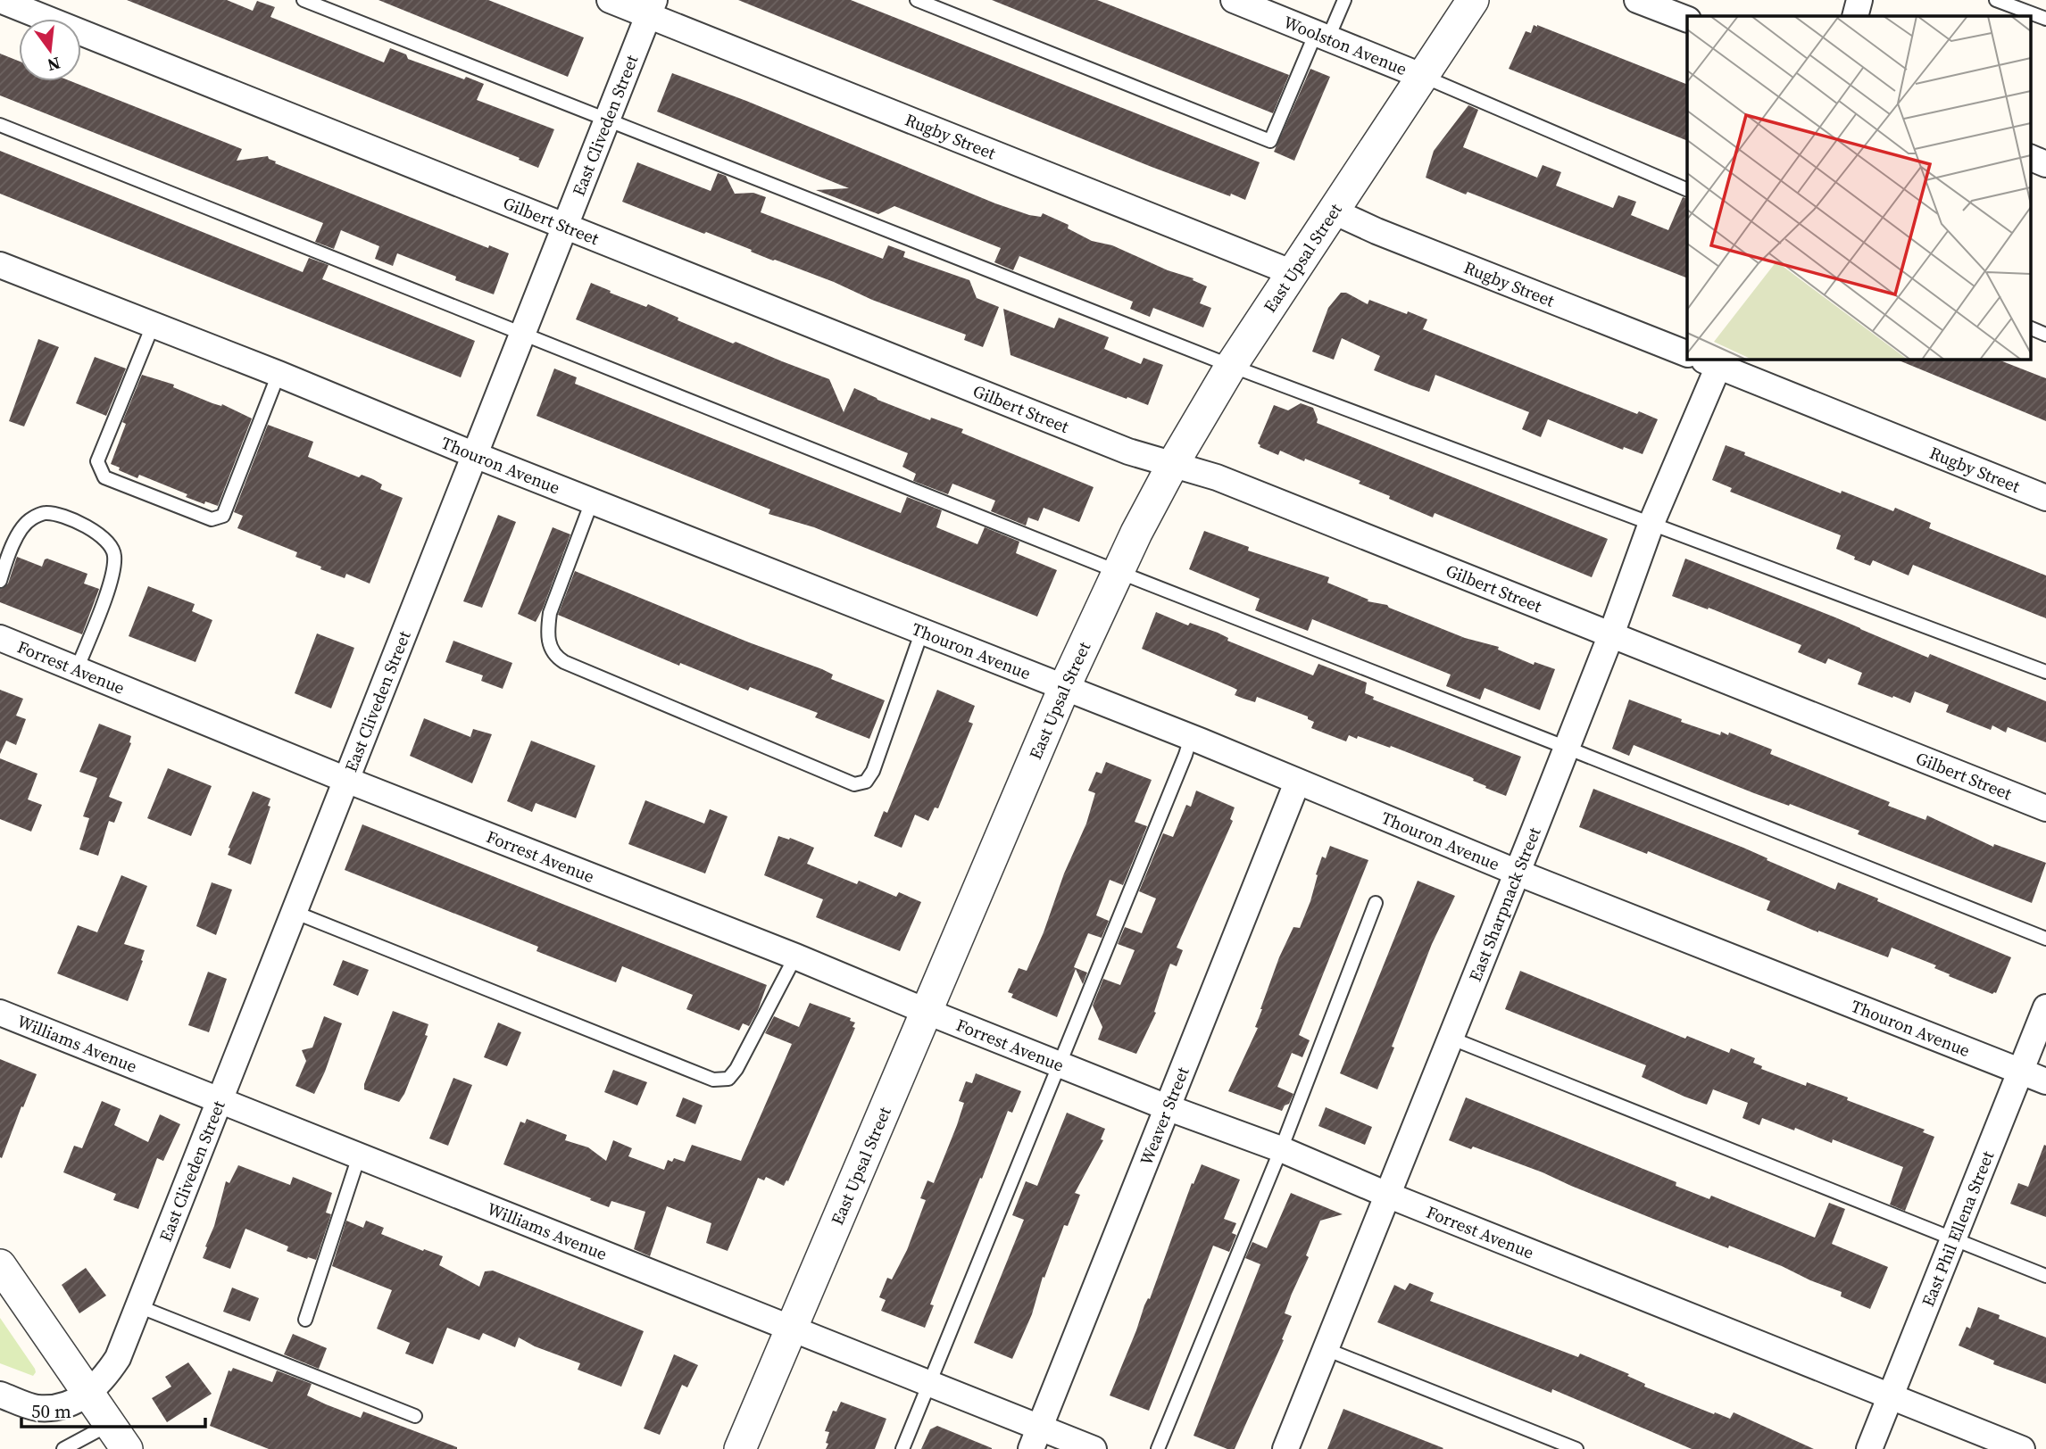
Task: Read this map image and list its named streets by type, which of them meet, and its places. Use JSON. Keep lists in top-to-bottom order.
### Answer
{
  "streets": {
    "street": [
      "Woolston Avenue",
      "East Cliveden Street",
      "Rugby Street",
      "Gilbert Street",
      "East Upsal Street",
      "Thouron Avenue",
      "Forrest Avenue",
      "East Sharpnack Street",
      "Williams Avenue",
      "Weaver Street",
      "East Phil Ellena Street"
    ]
  },
  "crossings": [
    ["Woolston Avenue", "East Upsal Street"],
    ["East Cliveden Street", "Rugby Street"],
    ["East Cliveden Street", "Gilbert Street"],
    ["East Cliveden Street", "Thouron Avenue"],
    ["East Cliveden Street", "Forrest Avenue"],
    ["East Cliveden Street", "Williams Avenue"],
    ["Rugby Street", "East Upsal Street"],
    ["Rugby Street", "East Sharpnack Street"],
    ["Gilbert Street", "East Upsal Street"],
    ["Gilbert Street", "East Sharpnack Street"],
    ["East Upsal Street", "Thouron Avenue"],
    ["East Upsal Street", "Forrest Avenue"],
    ["East Upsal Street", "Williams Avenue"],
    ["Thouron Avenue", "East Sharpnack Street"],
    ["Thouron Avenue", "Weaver Street"],
    ["Thouron Avenue", "East Phil Ellena Street"],
    ["Forrest Avenue", "East Sharpnack Street"],
    ["Forrest Avenue", "Weaver Street"],
    ["Forrest Avenue", "East Phil Ellena Street"],
    ["Williams Avenue", "Weaver Street"]
  ],
  "scale_bar": "50 m",
  "north": "bottom"
}
